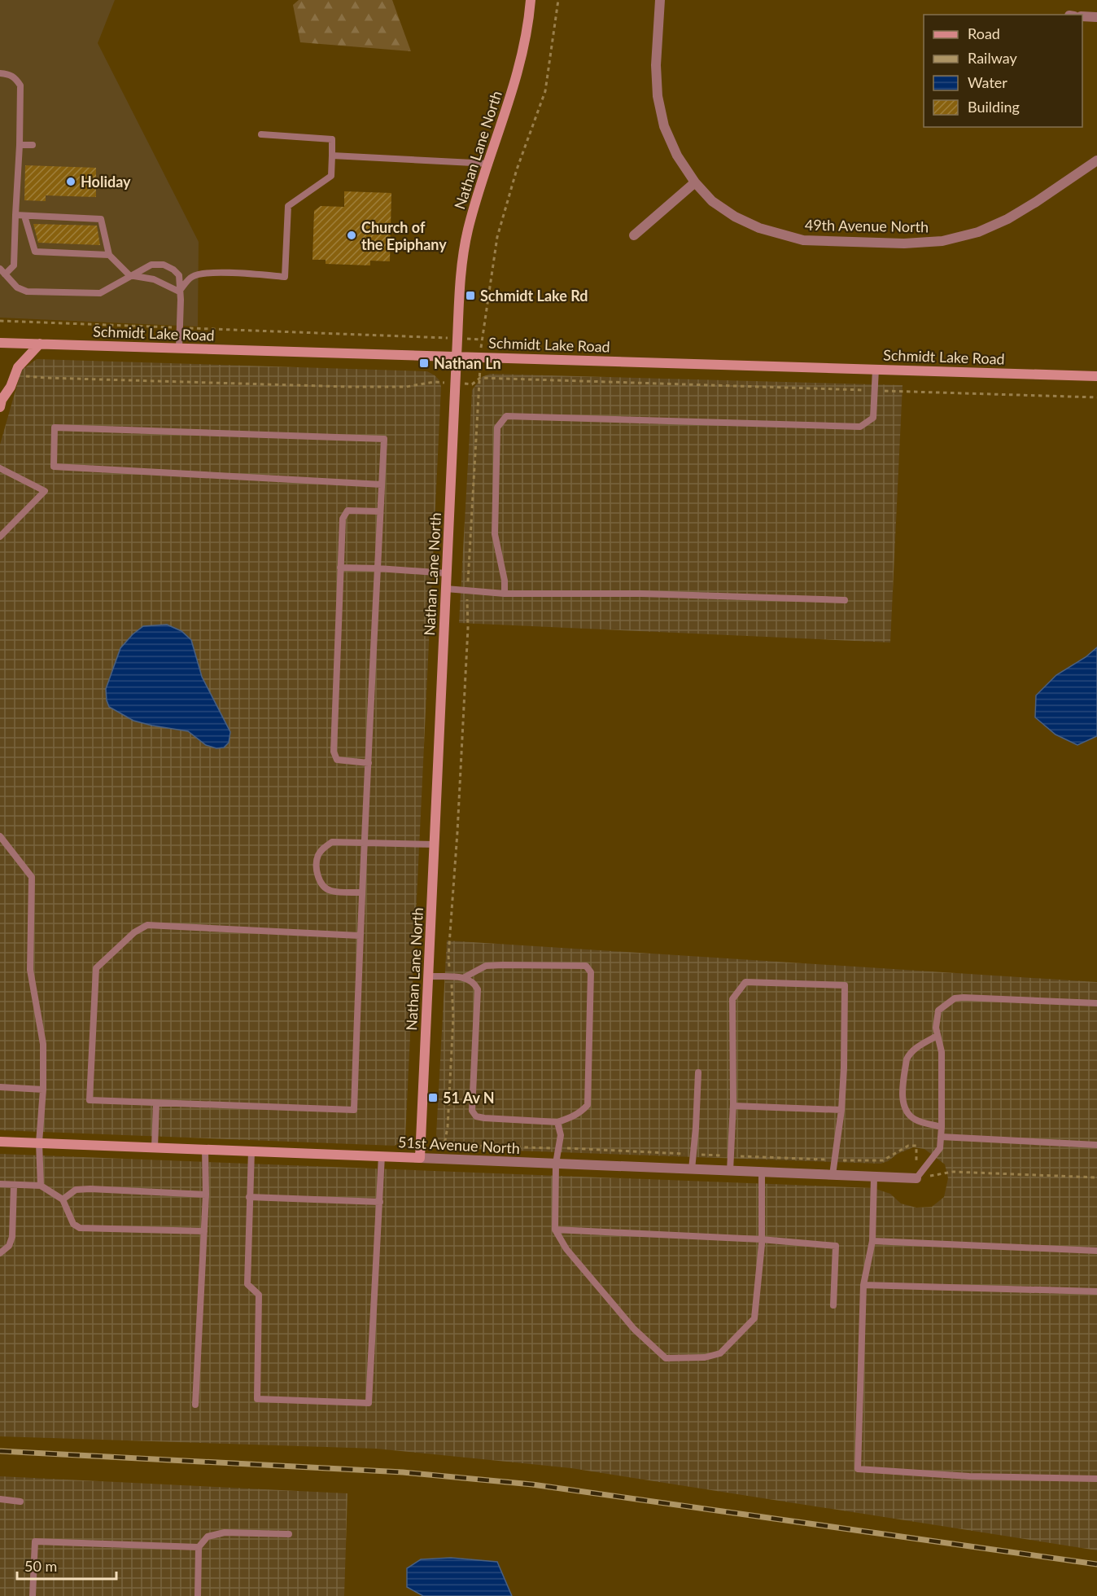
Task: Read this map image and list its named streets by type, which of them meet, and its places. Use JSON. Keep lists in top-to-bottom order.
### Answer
{
  "streets": {
    "street": [
      "Nathan Lane North",
      "49th Avenue North",
      "Schmidt Lake Road",
      "51st Avenue North"
    ]
  },
  "crossings": [
    ["Nathan Lane North", "Schmidt Lake Road"],
    ["Nathan Lane North", "51st Avenue North"]
  ],
  "places": {
    "other": ["Holiday", "Church of the Epiphany"],
    "transit": ["Schmidt Lake Rd", "Nathan Ln", "51 Av N"]
  },
  "legend": [
    "Road",
    "Railway",
    "Water",
    "Building"
  ],
  "scale_bar": "50 m"
}
